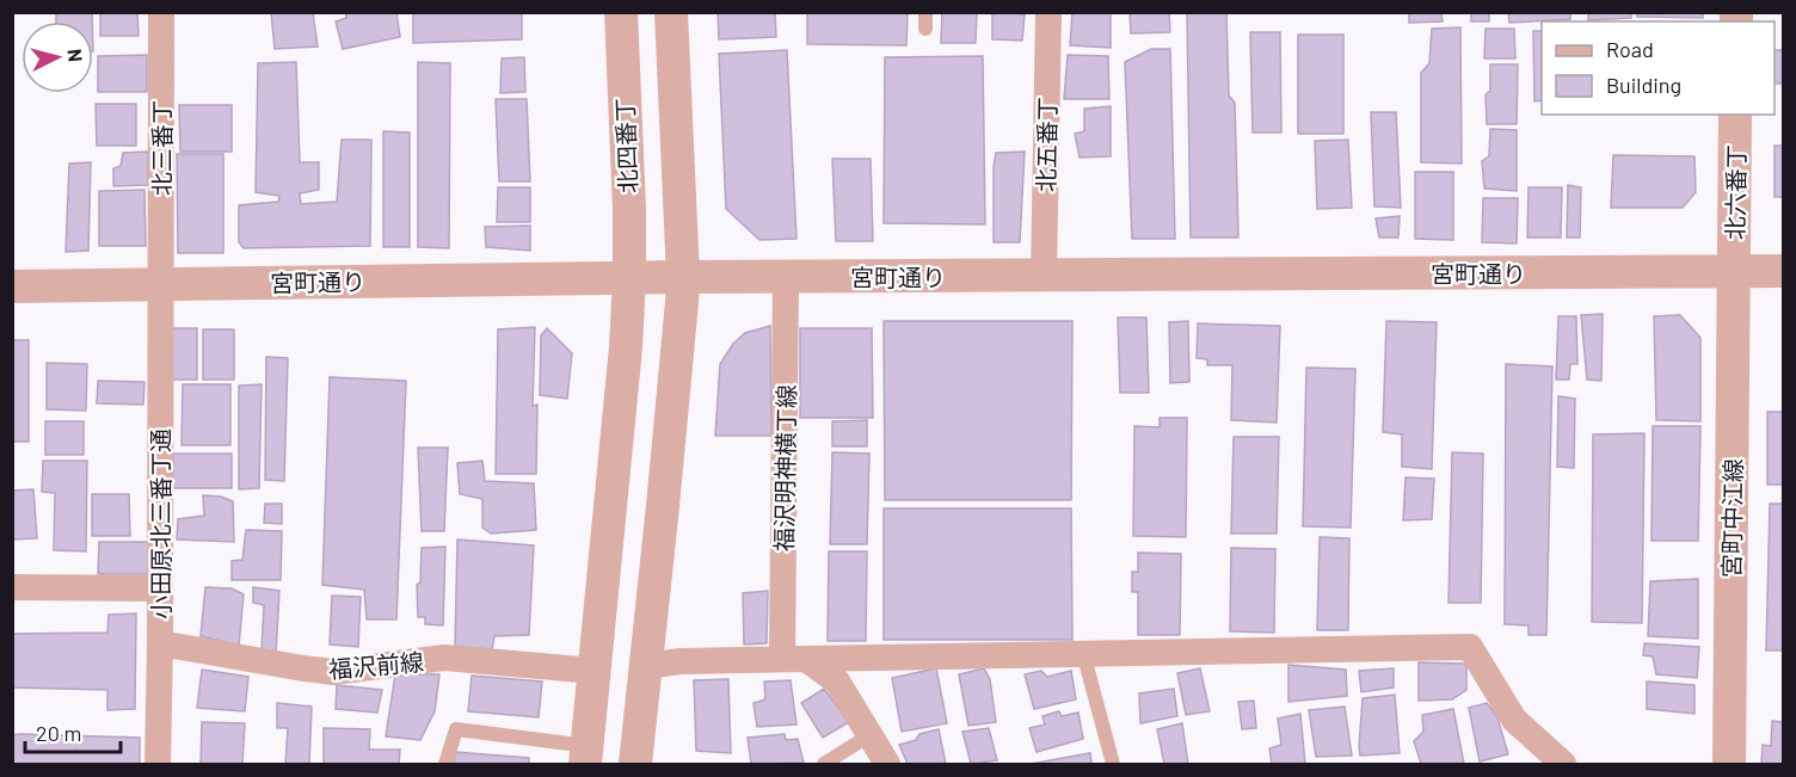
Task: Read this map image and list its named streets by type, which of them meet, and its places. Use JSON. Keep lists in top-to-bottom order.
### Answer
{
  "streets": {
    "street": [
      "北五番丁",
      "北四番丁",
      "北三番丁",
      "北六番丁",
      "宮町通り",
      "福沢明神横丁線",
      "宮町中江線",
      "小田原北三番丁通",
      "福沢前線"
    ]
  },
  "crossings": [
    ["北五番丁", "宮町通り"],
    ["北四番丁", "宮町通り"],
    ["北四番丁", "福沢前線"],
    ["北三番丁", "宮町通り"],
    ["北三番丁", "小田原北三番丁通"],
    ["北六番丁", "宮町通り"],
    ["北六番丁", "宮町中江線"],
    ["宮町通り", "福沢明神横丁線"],
    ["宮町通り", "宮町中江線"],
    ["宮町通り", "小田原北三番丁通"],
    ["小田原北三番丁通", "福沢前線"]
  ],
  "legend": ["Road", "Building"],
  "scale_bar": "20 m",
  "north": "right"
}
